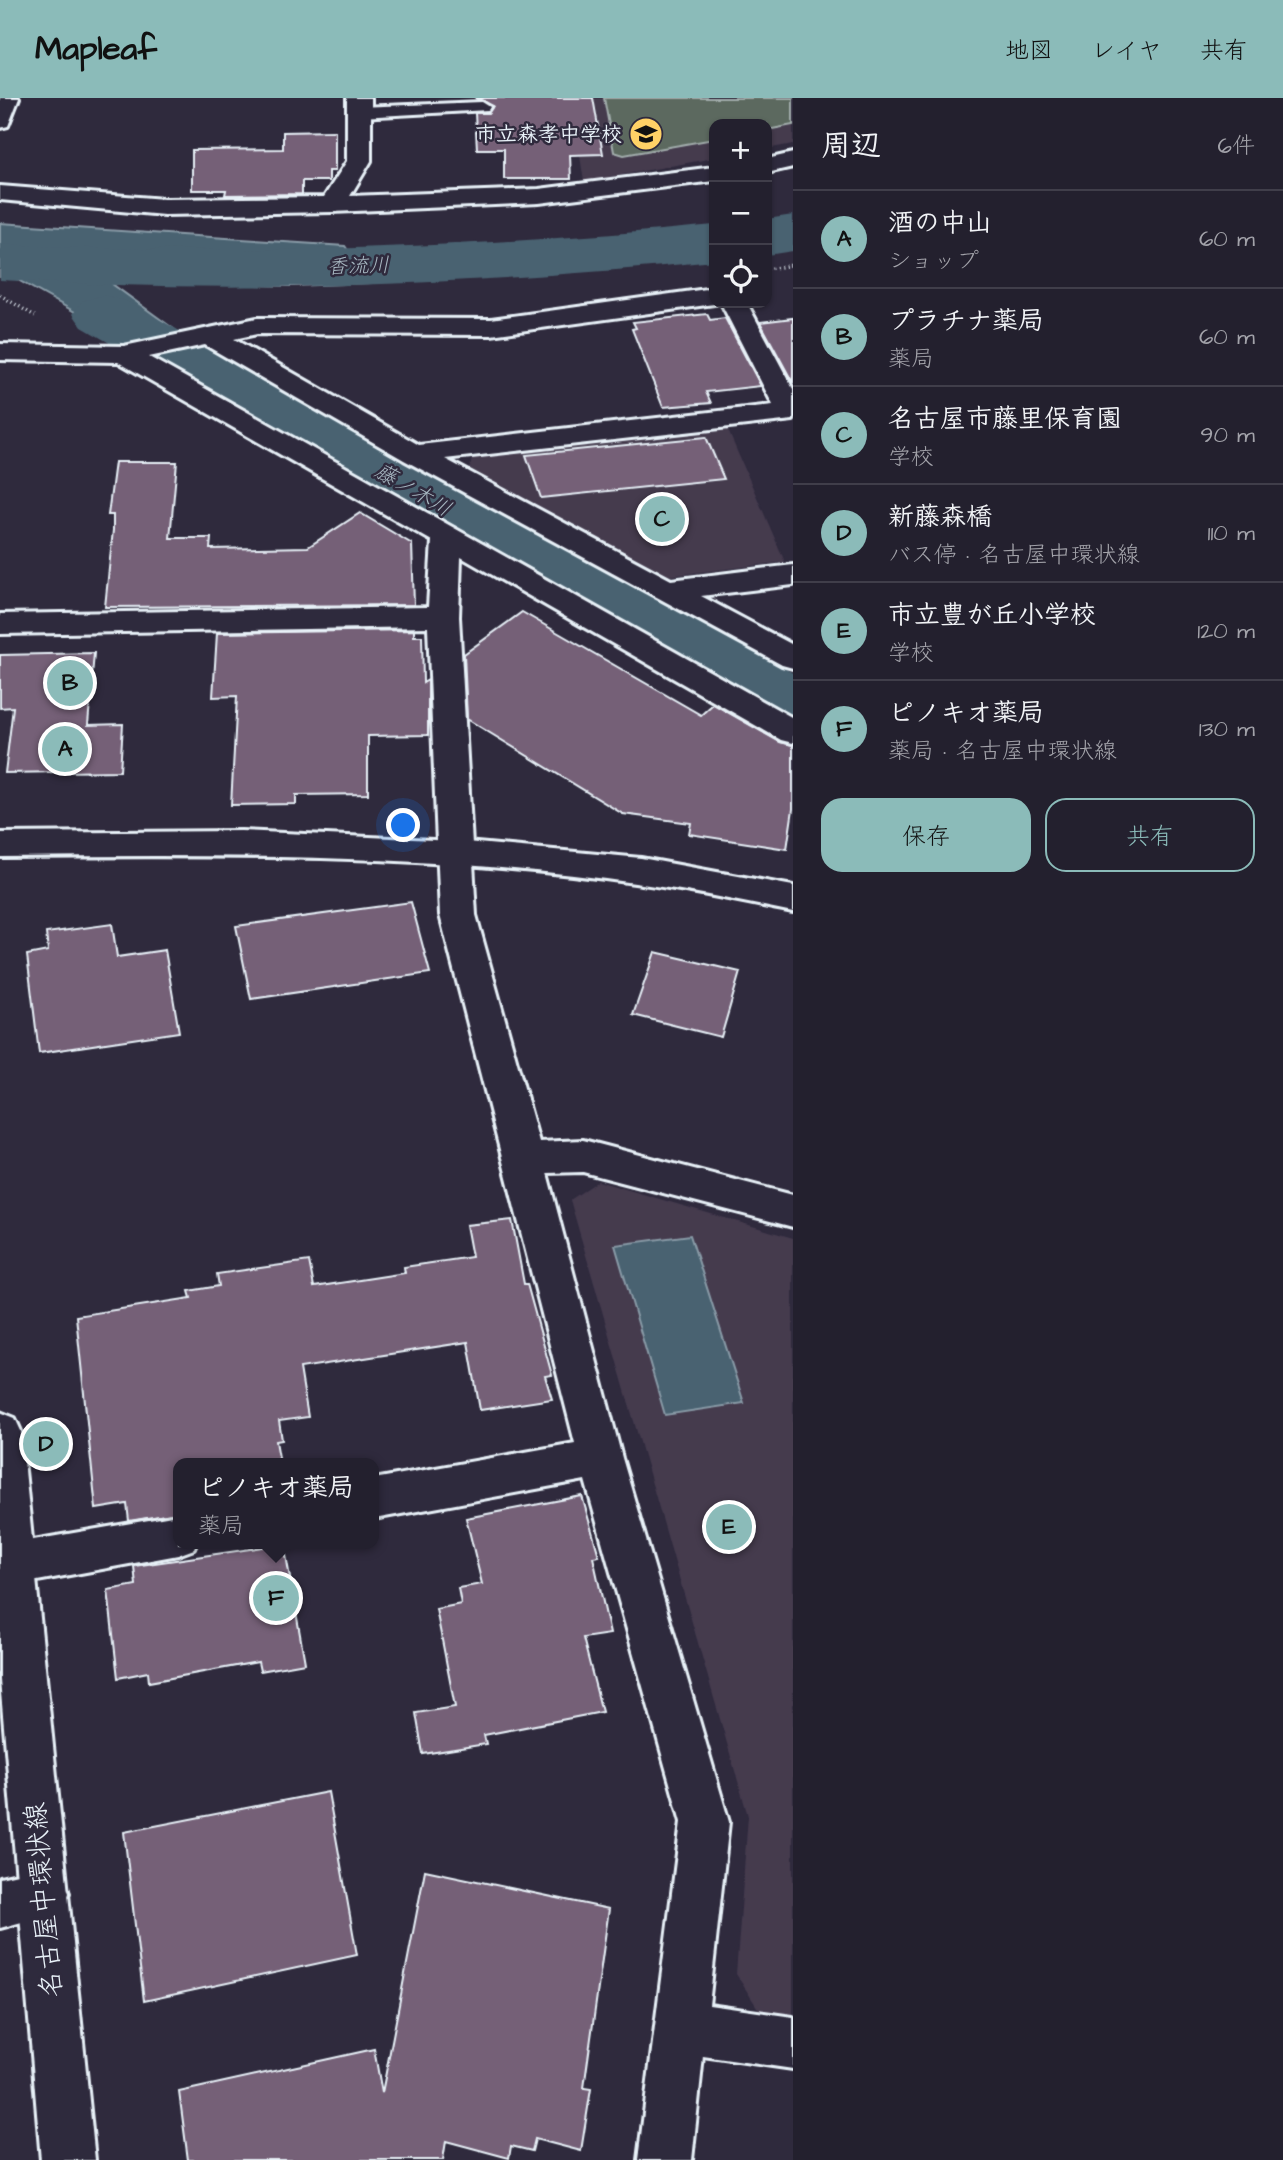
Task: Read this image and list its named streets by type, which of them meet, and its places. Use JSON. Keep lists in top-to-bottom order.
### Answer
{
  "streets": {
    "street": ["名古屋中環状線"]
  },
  "water": ["香流川", "藤ノ木川"],
  "places": {
    "school or university": ["市立森孝中学校"]
  },
  "page": {
    "header": "Mapleaf",
    "nav": ["地図", "レイヤ", "共有"],
    "heading": ["周辺", "6件"],
    "map_buttons": ["+", "−"],
    "list": [
      {
        "mark": "A",
        "name": "酒の中山",
        "note": "ショップ",
        "value": "60 m"
      },
      {
        "mark": "B",
        "name": "プラチナ薬局",
        "note": "薬局",
        "value": "60 m"
      },
      {
        "mark": "C",
        "name": "名古屋市藤里保育園",
        "note": "学校",
        "value": "90 m"
      },
      {
        "mark": "D",
        "name": "新藤森橋",
        "note": "バス停 · 名古屋中環状線",
        "value": "110 m"
      },
      {
        "mark": "E",
        "name": "市立豊が丘小学校",
        "note": "学校",
        "value": "120 m"
      },
      {
        "mark": "F",
        "name": "ピノキオ薬局",
        "note": "薬局 · 名古屋中環状線",
        "value": "130 m"
      }
    ],
    "pins": [
      "C",
      "B",
      "A",
      "D",
      "E",
      "F"
    ],
    "buttons": ["保存", "共有"],
    "popup": ["ピノキオ薬局", "薬局"]
  }
}
